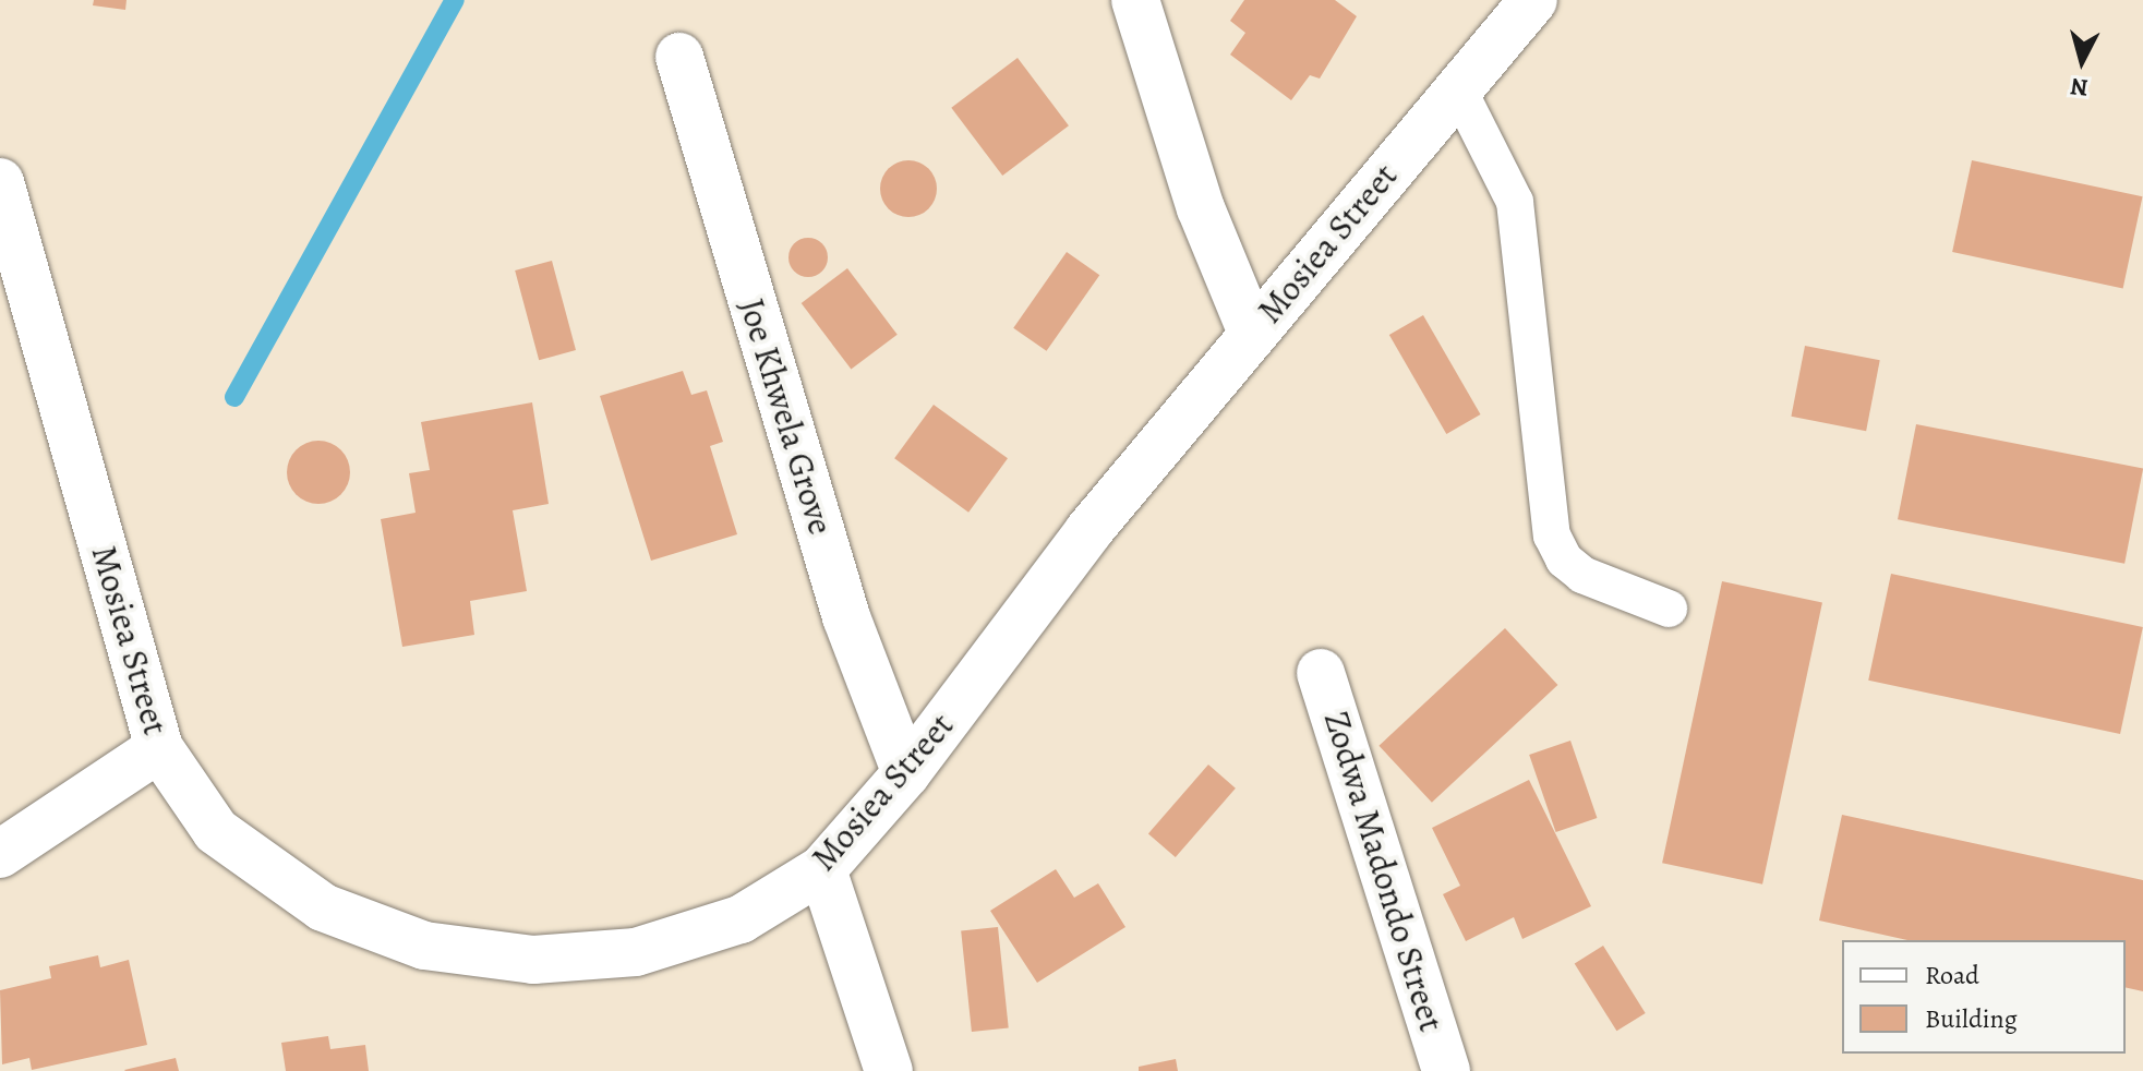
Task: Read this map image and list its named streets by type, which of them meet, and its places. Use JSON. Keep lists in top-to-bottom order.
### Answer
{
  "streets": {
    "street": ["Mosiea Street", "Joe Khwela Grove", "Zodwa Madondo Street"]
  },
  "crossings": [
    ["Mosiea Street", "Joe Khwela Grove"]
  ],
  "legend": ["Road", "Building"],
  "north": "bottom"
}
